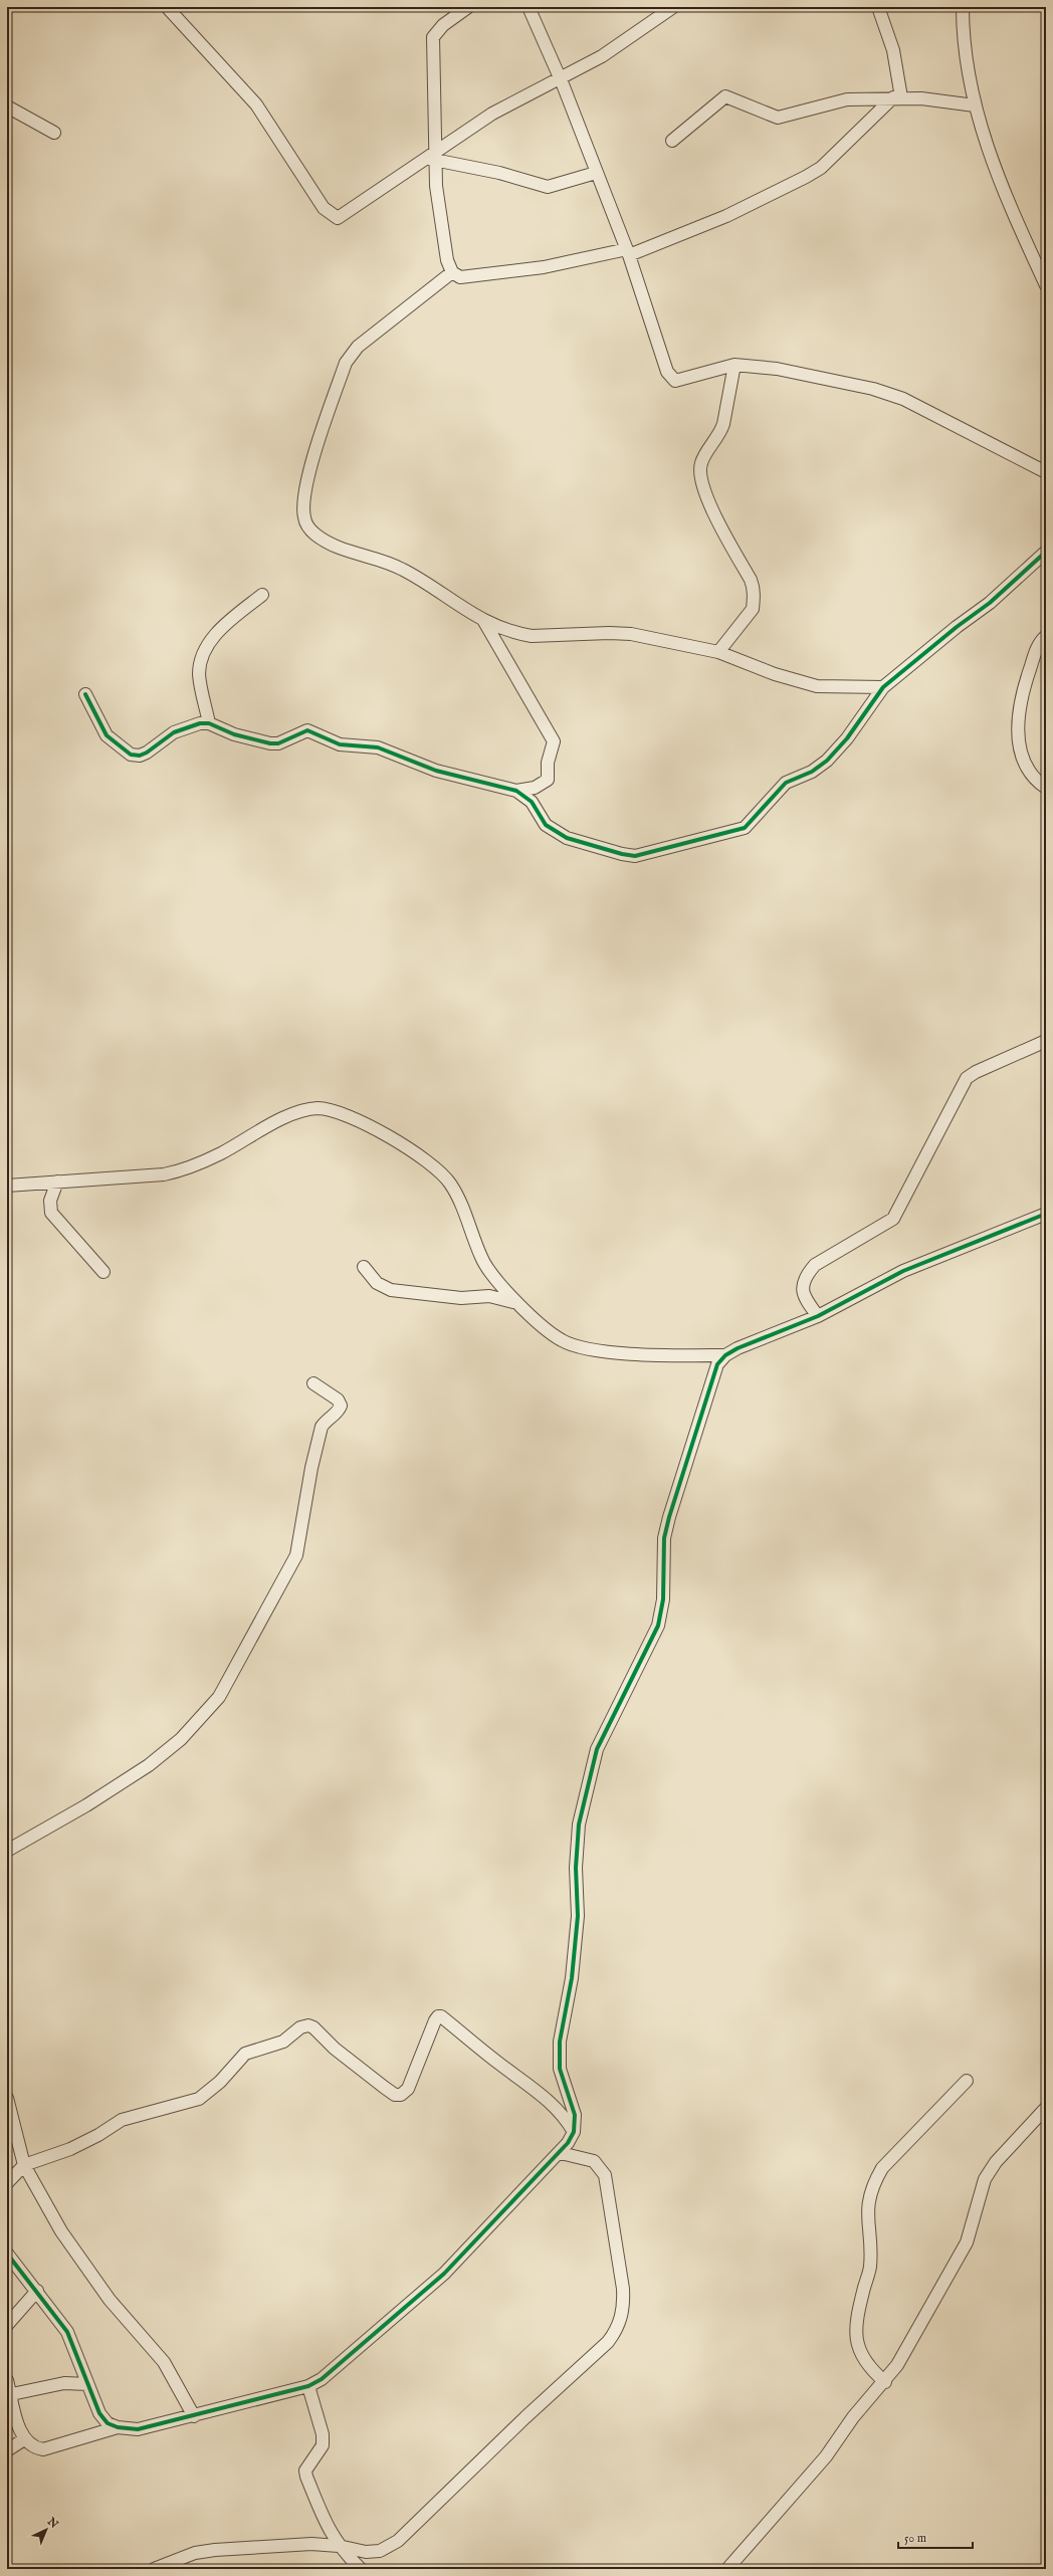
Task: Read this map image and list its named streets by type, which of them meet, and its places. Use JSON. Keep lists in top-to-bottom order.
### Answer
{
  "scale_bar": "50 m",
  "north": "top right"
}
